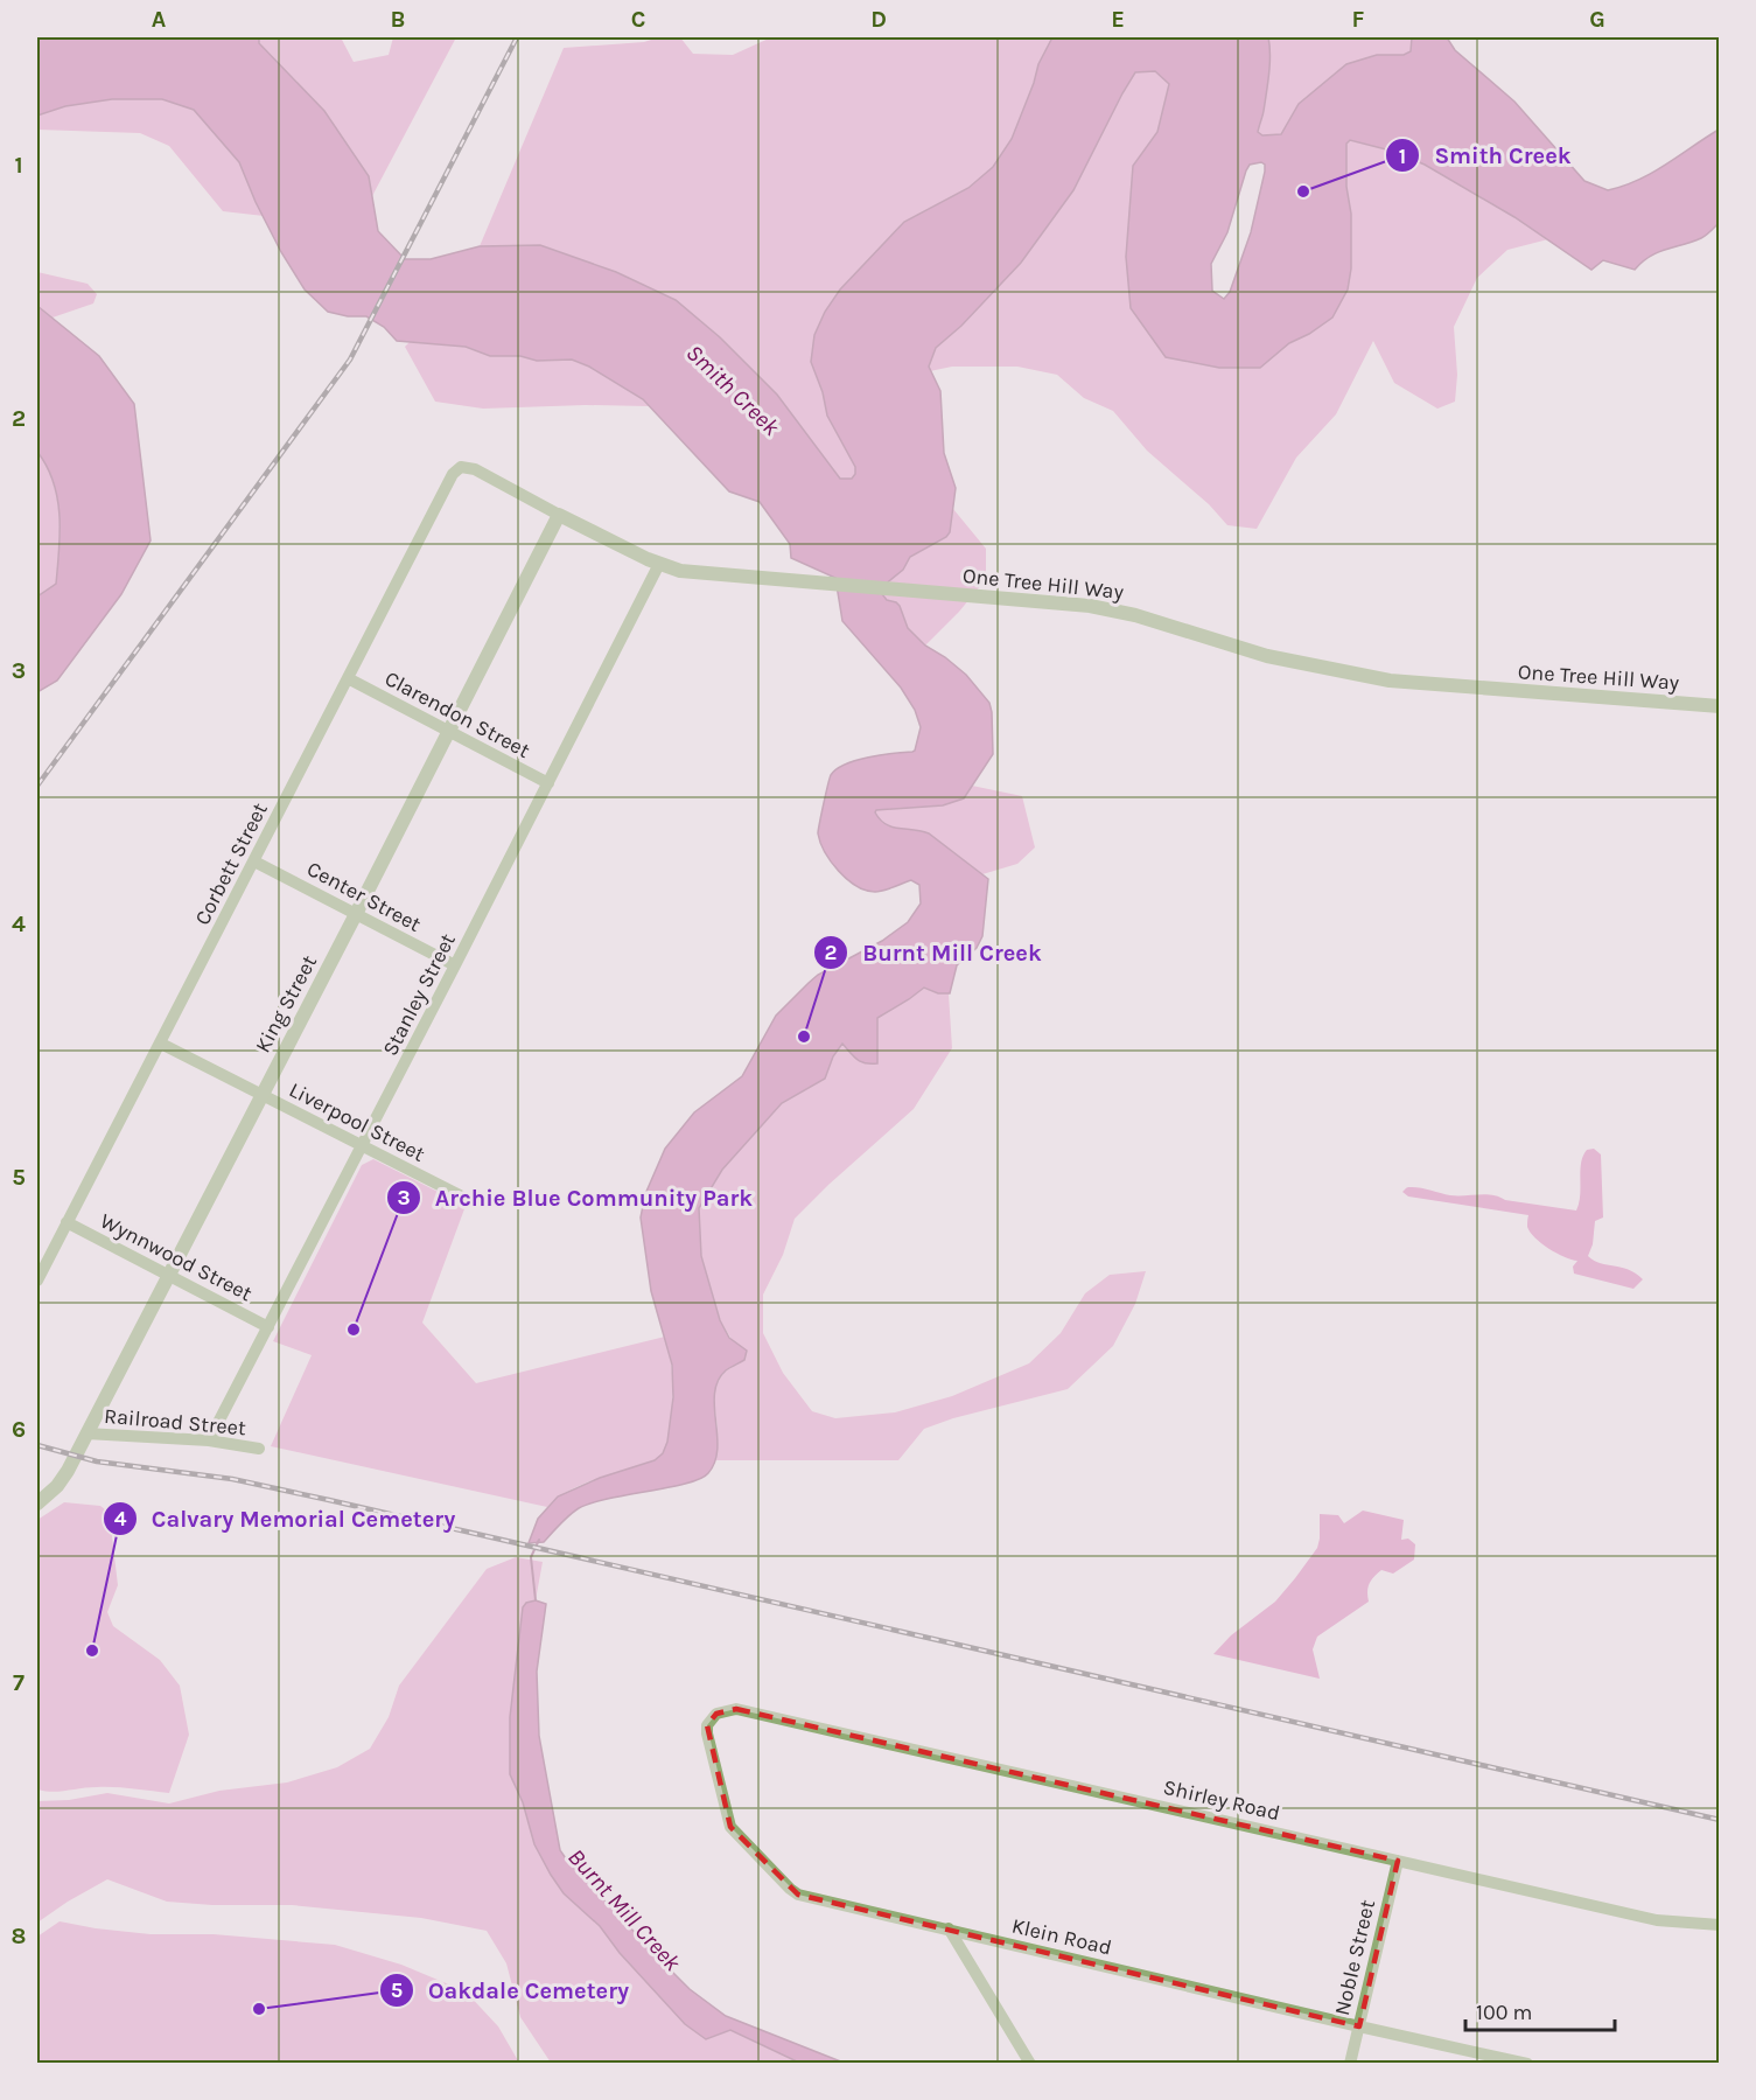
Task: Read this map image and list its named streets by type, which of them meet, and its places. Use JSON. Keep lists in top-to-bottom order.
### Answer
{
  "streets": {
    "street": [
      "One Tree Hill Way",
      "Clarendon Street",
      "Corbett Street",
      "Center Street",
      "Stanley Street",
      "King Street",
      "Liverpool Street",
      "Wynnwood Street",
      "Railroad Street",
      "Shirley Road",
      "Klein Road",
      "Noble Street"
    ]
  },
  "crossings": [
    ["One Tree Hill Way", "Corbett Street"],
    ["One Tree Hill Way", "Stanley Street"],
    ["One Tree Hill Way", "King Street"],
    ["Clarendon Street", "Corbett Street"],
    ["Clarendon Street", "Stanley Street"],
    ["Clarendon Street", "King Street"],
    ["Corbett Street", "Center Street"],
    ["Corbett Street", "Liverpool Street"],
    ["Corbett Street", "Wynnwood Street"],
    ["Center Street", "Stanley Street"],
    ["Center Street", "King Street"],
    ["Stanley Street", "Liverpool Street"],
    ["Stanley Street", "Wynnwood Street"],
    ["Stanley Street", "Railroad Street"],
    ["King Street", "Liverpool Street"],
    ["King Street", "Wynnwood Street"],
    ["King Street", "Railroad Street"],
    ["Shirley Road", "Klein Road"],
    ["Shirley Road", "Noble Street"],
    ["Klein Road", "Noble Street"]
  ],
  "water": ["Smith Creek", "Burnt Mill Creek"],
  "places": [
    "Smith Creek",
    "Burnt Mill Creek",
    "Archie Blue Community Park",
    "Calvary Memorial Cemetery",
    "Oakdale Cemetery"
  ],
  "scale_bar": "100 m",
  "grid": {
    "columns": [
      "A",
      "B",
      "C",
      "D",
      "E",
      "F",
      "G"
    ],
    "rows": [
      "1",
      "2",
      "3",
      "4",
      "5",
      "6",
      "7",
      "8"
    ]
  }
}
